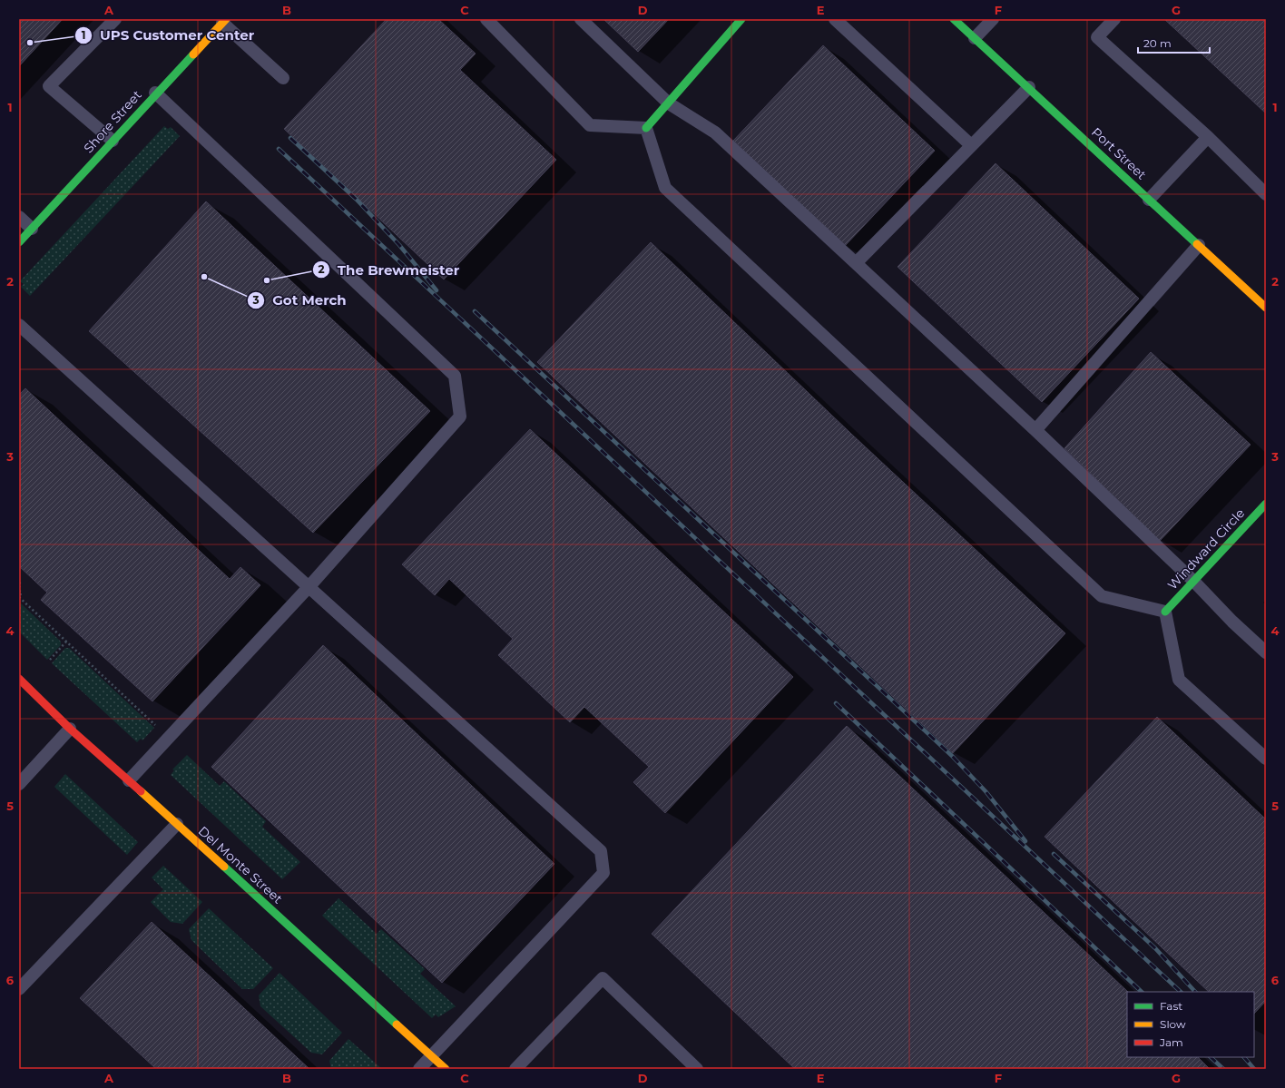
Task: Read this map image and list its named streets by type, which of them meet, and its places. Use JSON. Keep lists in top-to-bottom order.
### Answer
{
  "streets": {
    "street": [
      "Shore Street",
      "Port Street",
      "Windward Circle",
      "Del Monte Street"
    ]
  },
  "places": ["UPS Customer Center", "Got Merch", "The Brewmeister"],
  "legend": ["Fast", "Slow", "Jam"],
  "scale_bar": "20 m",
  "grid": {
    "columns": [
      "A",
      "B",
      "C",
      "D",
      "E",
      "F",
      "G"
    ],
    "rows": [
      "1",
      "2",
      "3",
      "4",
      "5",
      "6"
    ]
  }
}
